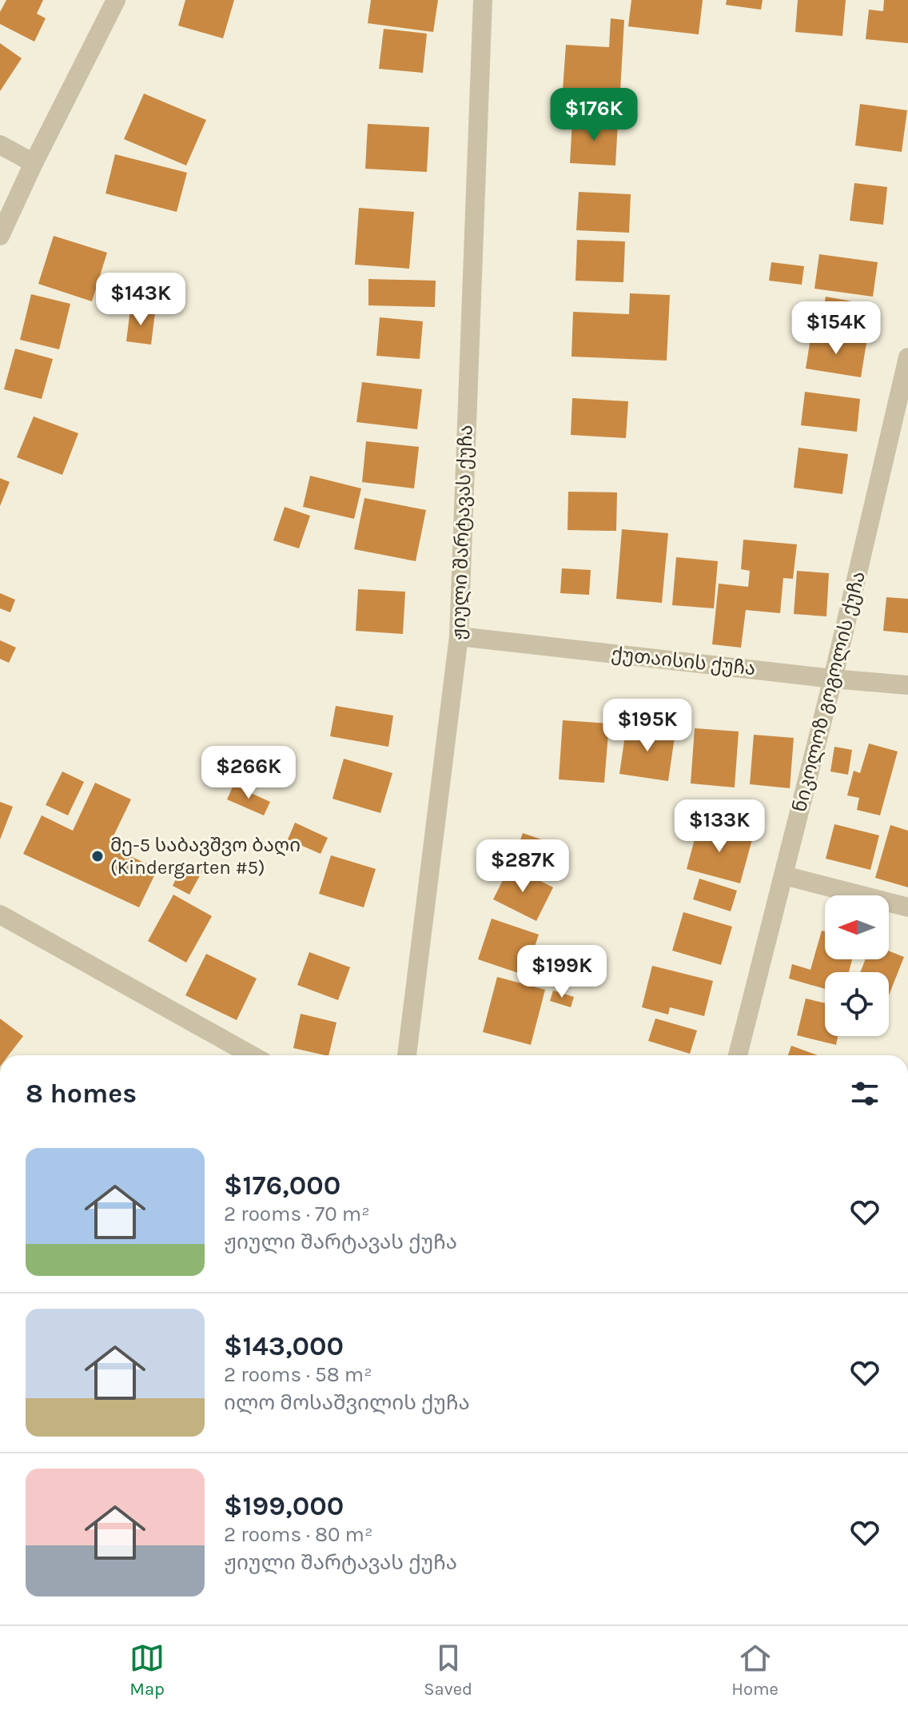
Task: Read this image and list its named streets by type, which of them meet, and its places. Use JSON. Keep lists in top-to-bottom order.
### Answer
{
  "streets": {
    "street": ["ჟიული შარტავას ქუჩა", "ქუთაისის ქუჩა", "ნიკოლოზ გოგოლის ქუჩა"]
  },
  "crossings": [
    ["ჟიული შარტავას ქუჩა", "ქუთაისის ქუჩა"],
    ["ქუთაისის ქუჩა", "ნიკოლოზ გოგოლის ქუჩა"]
  ],
  "places": ["მე-5 საბავშვო ბაღი (Kindergarten #5)"],
  "north": "left",
  "page": {
    "price": [
      "$176K",
      "$143K",
      "$154K",
      "$195K",
      "$266K",
      "$133K",
      "$287K",
      "$199K"
    ],
    "heading": "8 homes",
    "list": [
      {
        "name": "$176,000",
        "note": "2 rooms · 70 m² · ჟიული შარტავას ქუჩა"
      },
      {
        "name": "$143,000",
        "note": "2 rooms · 58 m² · ილო მოსაშვილის ქუჩა"
      },
      {
        "name": "$199,000",
        "note": "2 rooms · 80 m² · ჟიული შარტავას ქუჩა"
      }
    ],
    "tabs": ["Map", "Saved", "Home"]
  }
}
